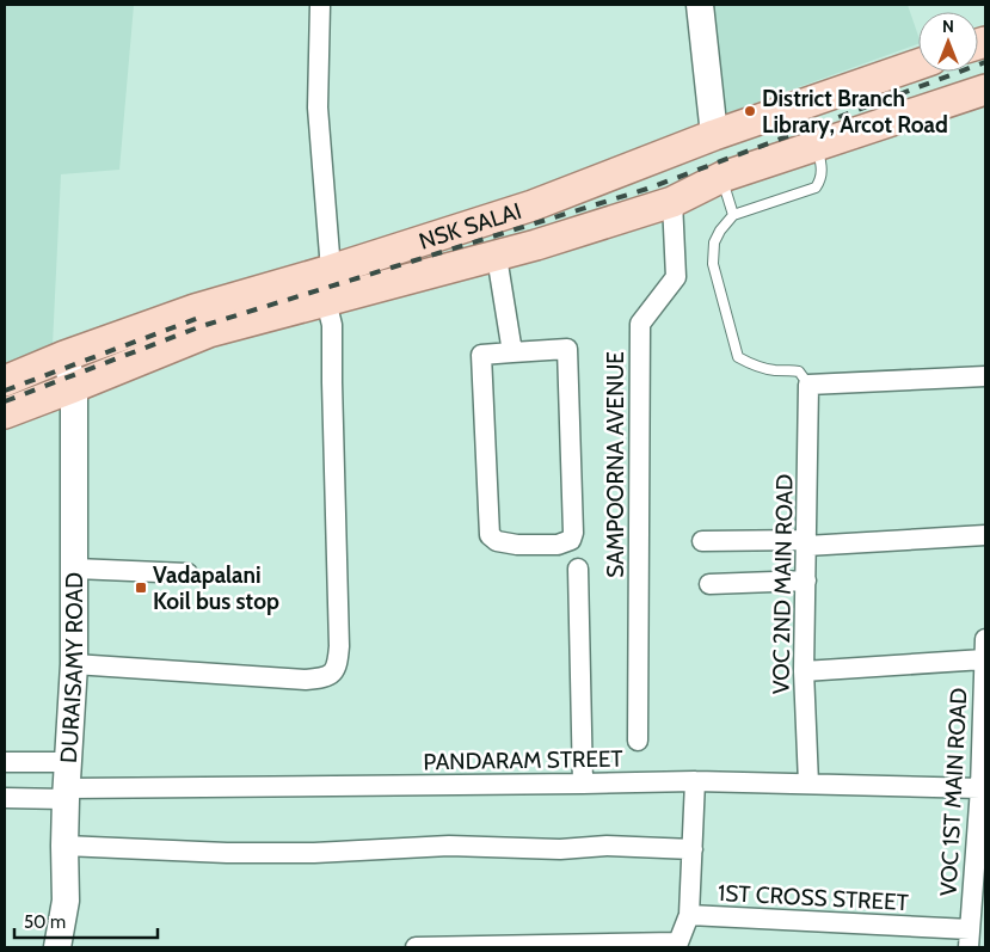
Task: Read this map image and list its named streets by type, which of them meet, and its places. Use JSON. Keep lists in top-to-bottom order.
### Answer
{
  "streets": {
    "main road": ["NSK SALAI"],
    "street": [
      "SAMPOORNA AVENUE",
      "VOC 2ND MAIN ROAD",
      "DURAISAMY ROAD",
      "PANDARAM STREET",
      "VOC 1ST MAIN ROAD",
      "1ST CROSS STREET"
    ]
  },
  "crossings": [
    ["NSK SALAI", "DURAISAMY ROAD"],
    ["VOC 2ND MAIN ROAD", "PANDARAM STREET"],
    ["DURAISAMY ROAD", "PANDARAM STREET"],
    ["PANDARAM STREET", "VOC 1ST MAIN ROAD"],
    ["VOC 1ST MAIN ROAD", "1ST CROSS STREET"]
  ],
  "places": {
    "other": ["District Branch Library, Arcot Road"],
    "transit": ["Vadapalani Koil bus stop"]
  },
  "scale_bar": "50 m",
  "north": "top"
}
